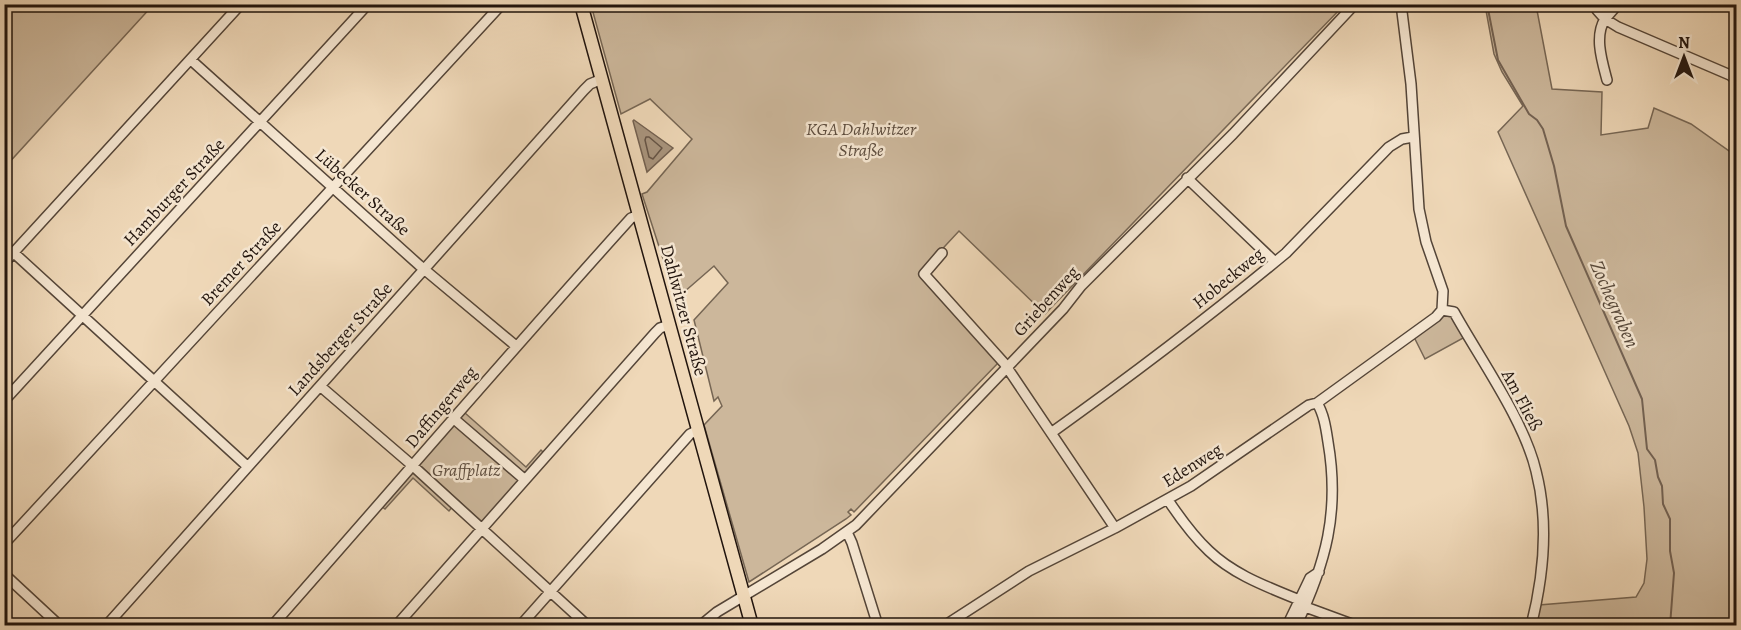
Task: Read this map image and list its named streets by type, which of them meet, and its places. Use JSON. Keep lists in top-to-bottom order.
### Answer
{
  "streets": {
    "main road": ["Dahlwitzer Straße"],
    "street": [
      "Hamburger Straße",
      "Lübecker Straße",
      "Bremer Straße",
      "Hobeckweg",
      "Griebenweg",
      "Landsberger Straße",
      "Am Fließ",
      "Daffingerweg",
      "Edenweg"
    ]
  },
  "crossings": [
    ["Hamburger Straße", "Lübecker Straße"],
    ["Lübecker Straße", "Bremer Straße"],
    ["Lübecker Straße", "Landsberger Straße"],
    ["Lübecker Straße", "Daffingerweg"],
    ["Griebenweg", "Dahlwitzer Straße"],
    ["Dahlwitzer Straße", "Landsberger Straße"],
    ["Dahlwitzer Straße", "Daffingerweg"],
    ["Am Fließ", "Edenweg"]
  ],
  "water": ["Zochegraben"],
  "parks": ["KGA Dahlwitzer Straße", "Graffplatz"],
  "north": "top"
}
